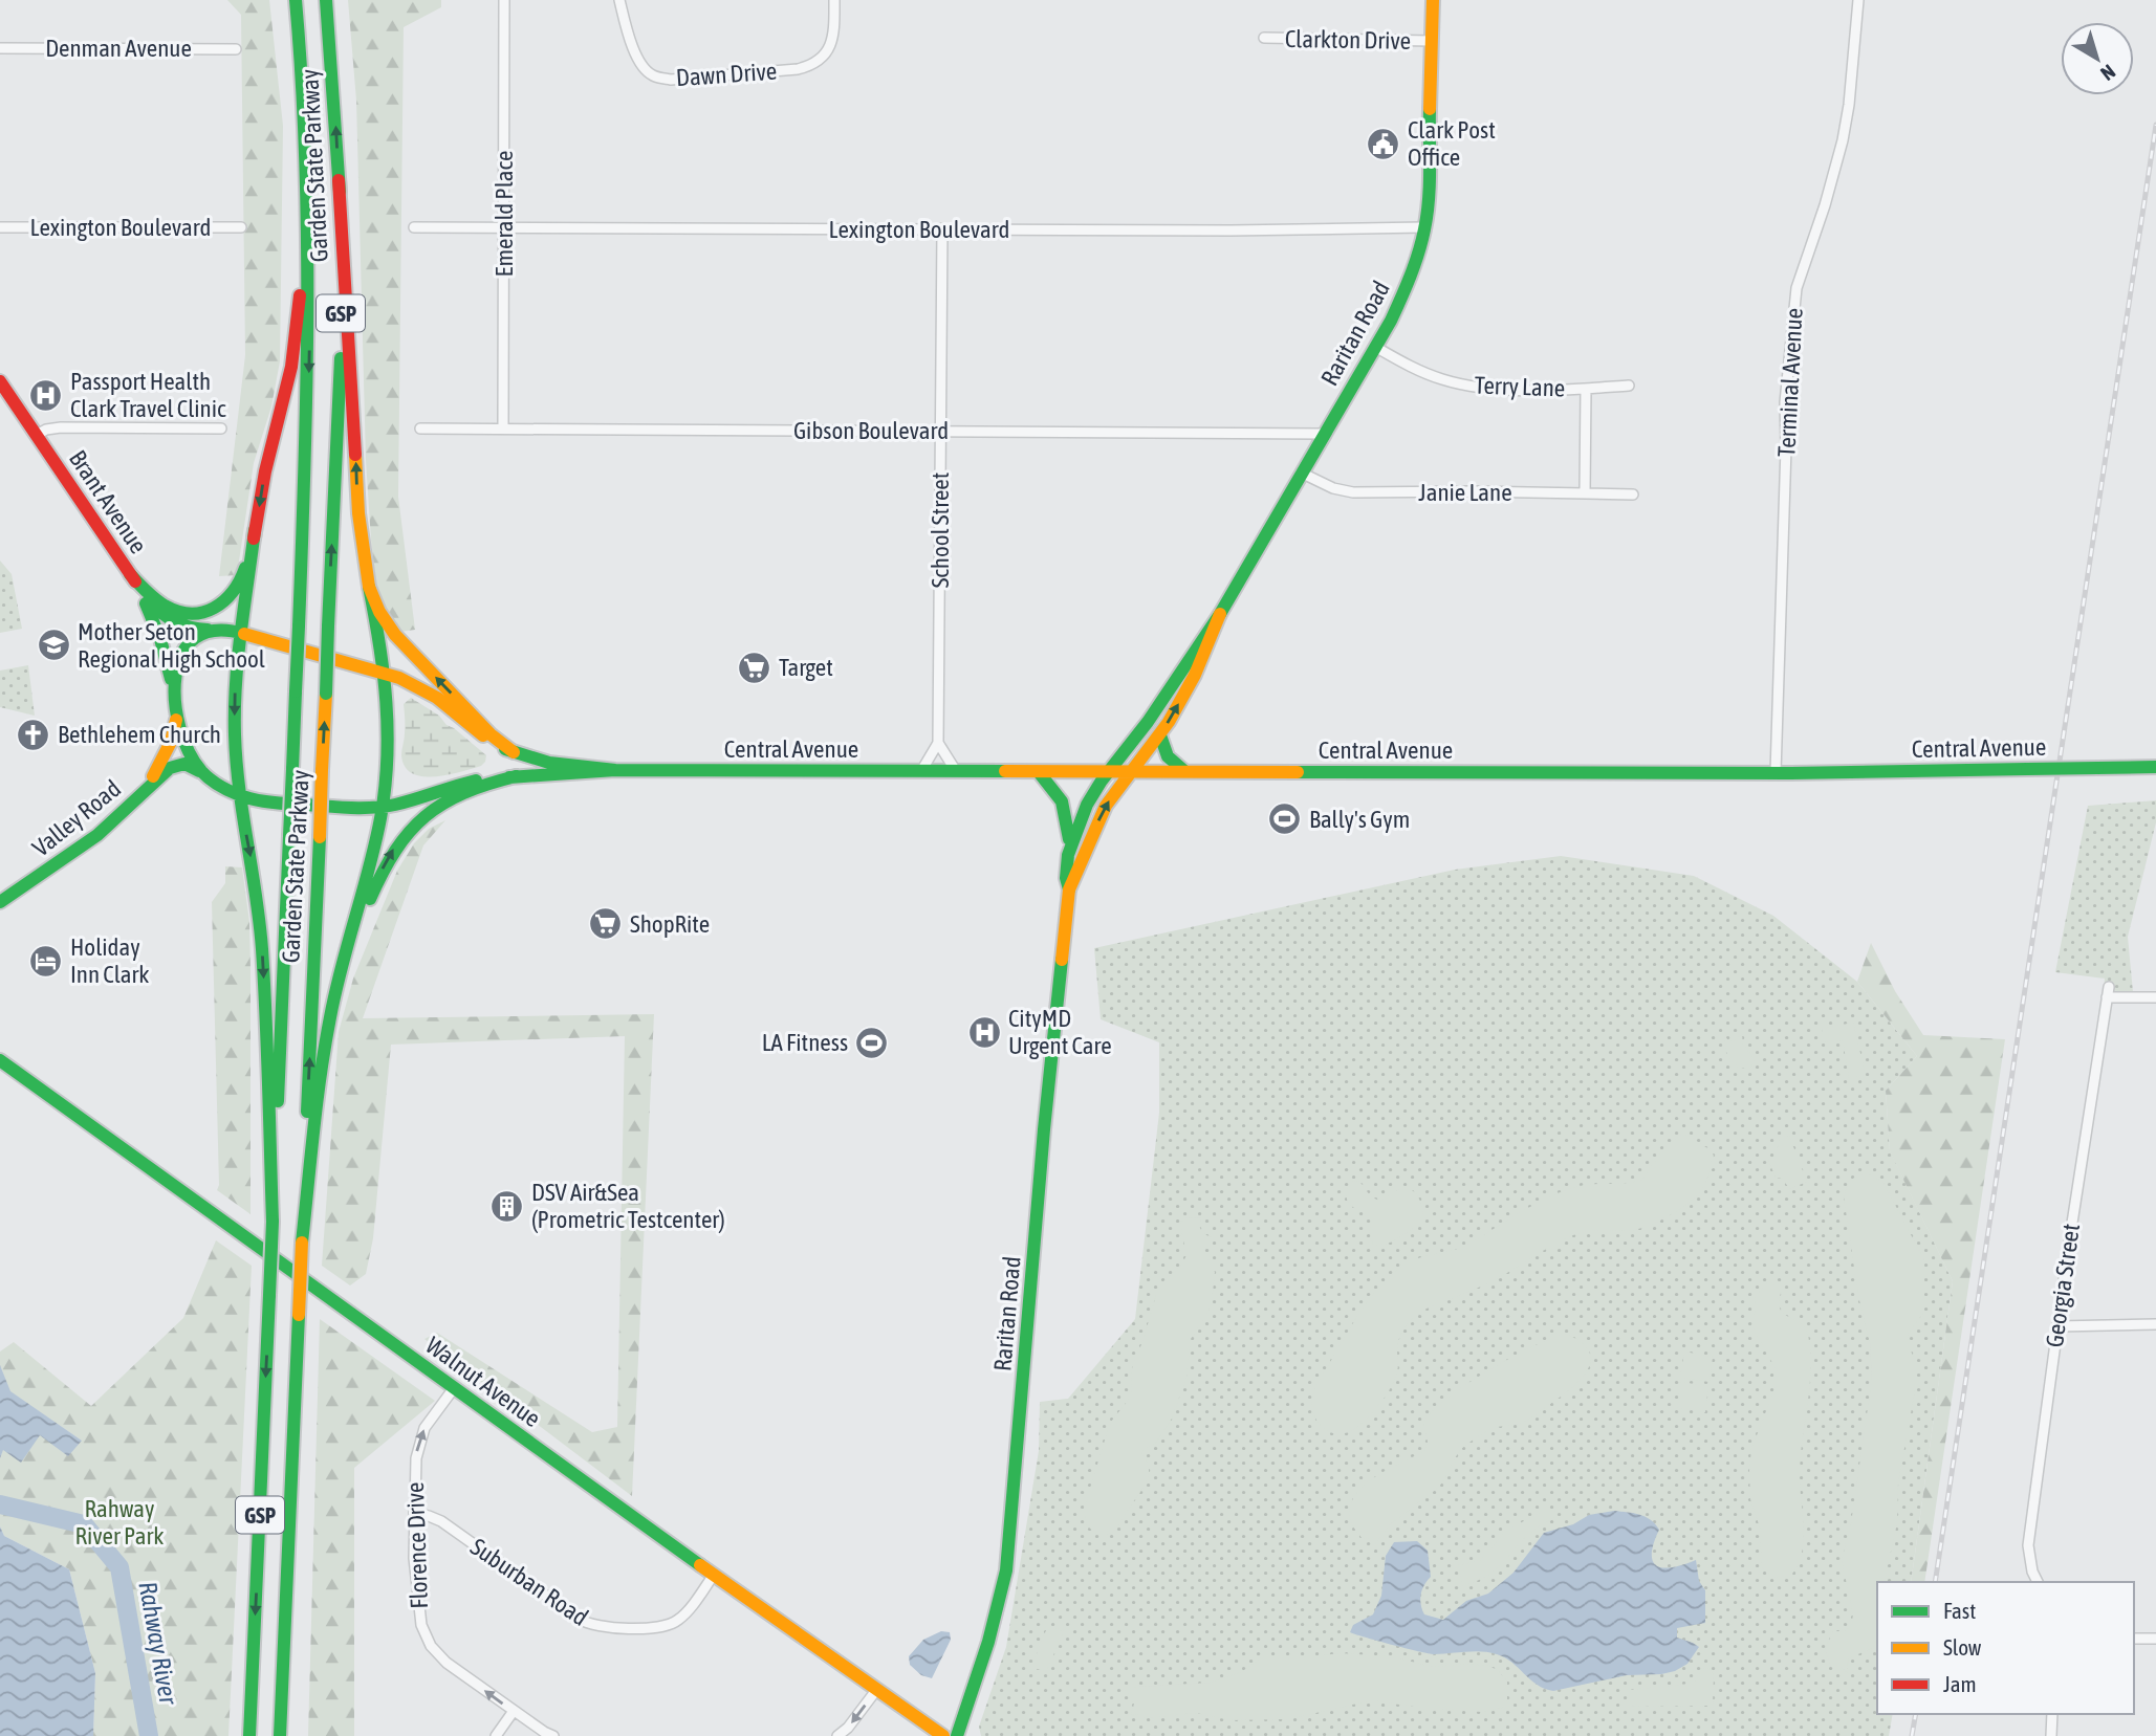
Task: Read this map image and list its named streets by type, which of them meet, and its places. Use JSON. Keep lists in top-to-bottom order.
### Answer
{
  "streets": {
    "main road": [
      "Garden State Parkway",
      "GSP",
      "Raritan Road",
      "Brant Avenue",
      "Central Avenue",
      "Valley Road",
      "Walnut Avenue"
    ],
    "street": [
      "Clarkton Drive",
      "Denman Avenue",
      "Dawn Drive",
      "Emerald Place",
      "Lexington Boulevard",
      "Terminal Avenue",
      "Terry Lane",
      "Gibson Boulevard",
      "Janie Lane",
      "School Street",
      "Georgia Street",
      "Florence Drive",
      "Suburban Road"
    ]
  },
  "crossings": [
    ["Clarkton Drive", "Raritan Road"],
    ["Emerald Place", "Lexington Boulevard"],
    ["Emerald Place", "Gibson Boulevard"],
    ["Lexington Boulevard", "Raritan Road"],
    ["Lexington Boulevard", "School Street"],
    ["Raritan Road", "Terry Lane"],
    ["Raritan Road", "Gibson Boulevard"],
    ["Raritan Road", "Janie Lane"],
    ["Raritan Road", "Central Avenue"],
    ["Terminal Avenue", "Central Avenue"],
    ["Gibson Boulevard", "School Street"],
    ["Brant Avenue", "Central Avenue"],
    ["Brant Avenue", "Valley Road"],
    ["Central Avenue", "Valley Road"],
    ["Walnut Avenue", "Florence Drive"],
    ["Walnut Avenue", "Suburban Road"],
    ["Florence Drive", "Suburban Road"]
  ],
  "one_way": ["Florence Drive"],
  "water": ["Rahway River"],
  "parks": ["Rahway River Park"],
  "places": {
    "public building": ["Clark Post Office"],
    "hospital": ["Passport Health Clark Travel Clinic", "CityMD Urgent Care"],
    "school or university": ["Mother Seton Regional High School"],
    "supermarket": ["Target", "ShopRite"],
    "church": ["Bethlehem Church"],
    "sports": ["Bally's Gym", "LA Fitness"],
    "hotel": ["Holiday Inn Clark"],
    "building": ["DSV Air&Sea (Prometric Testcenter)"]
  },
  "legend": ["Fast", "Slow", "Jam"],
  "north": "bottom right"
}
